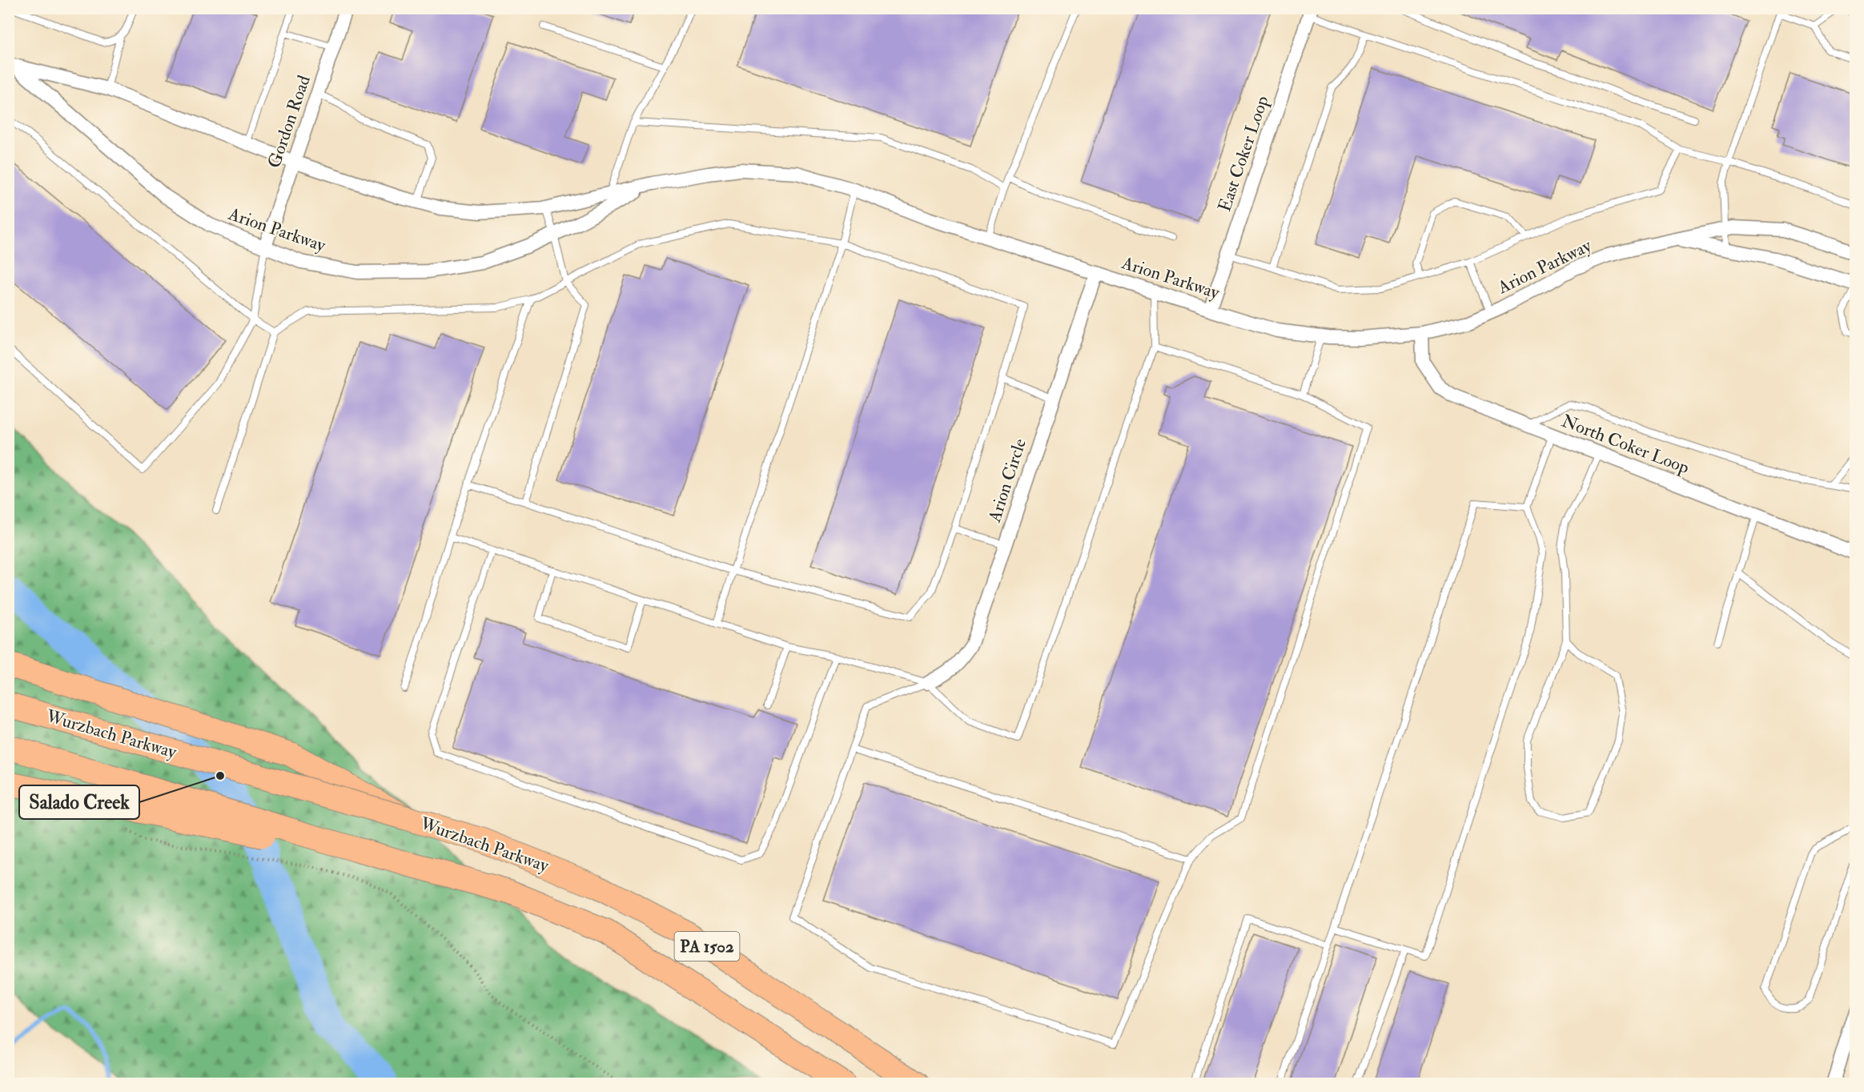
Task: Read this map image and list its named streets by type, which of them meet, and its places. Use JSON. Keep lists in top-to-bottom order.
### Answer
{
  "streets": {
    "highway": ["Wurzbach Parkway", "PA 1502"],
    "street": [
      "Gordon Road",
      "East Coker Loop",
      "Arion Parkway",
      "North Coker Loop",
      "Arion Circle"
    ]
  },
  "crossings": [
    ["Gordon Road", "Arion Parkway"],
    ["East Coker Loop", "Arion Parkway"],
    ["Arion Parkway", "North Coker Loop"],
    ["Arion Parkway", "Arion Circle"]
  ],
  "places": ["Salado Creek"]
}
